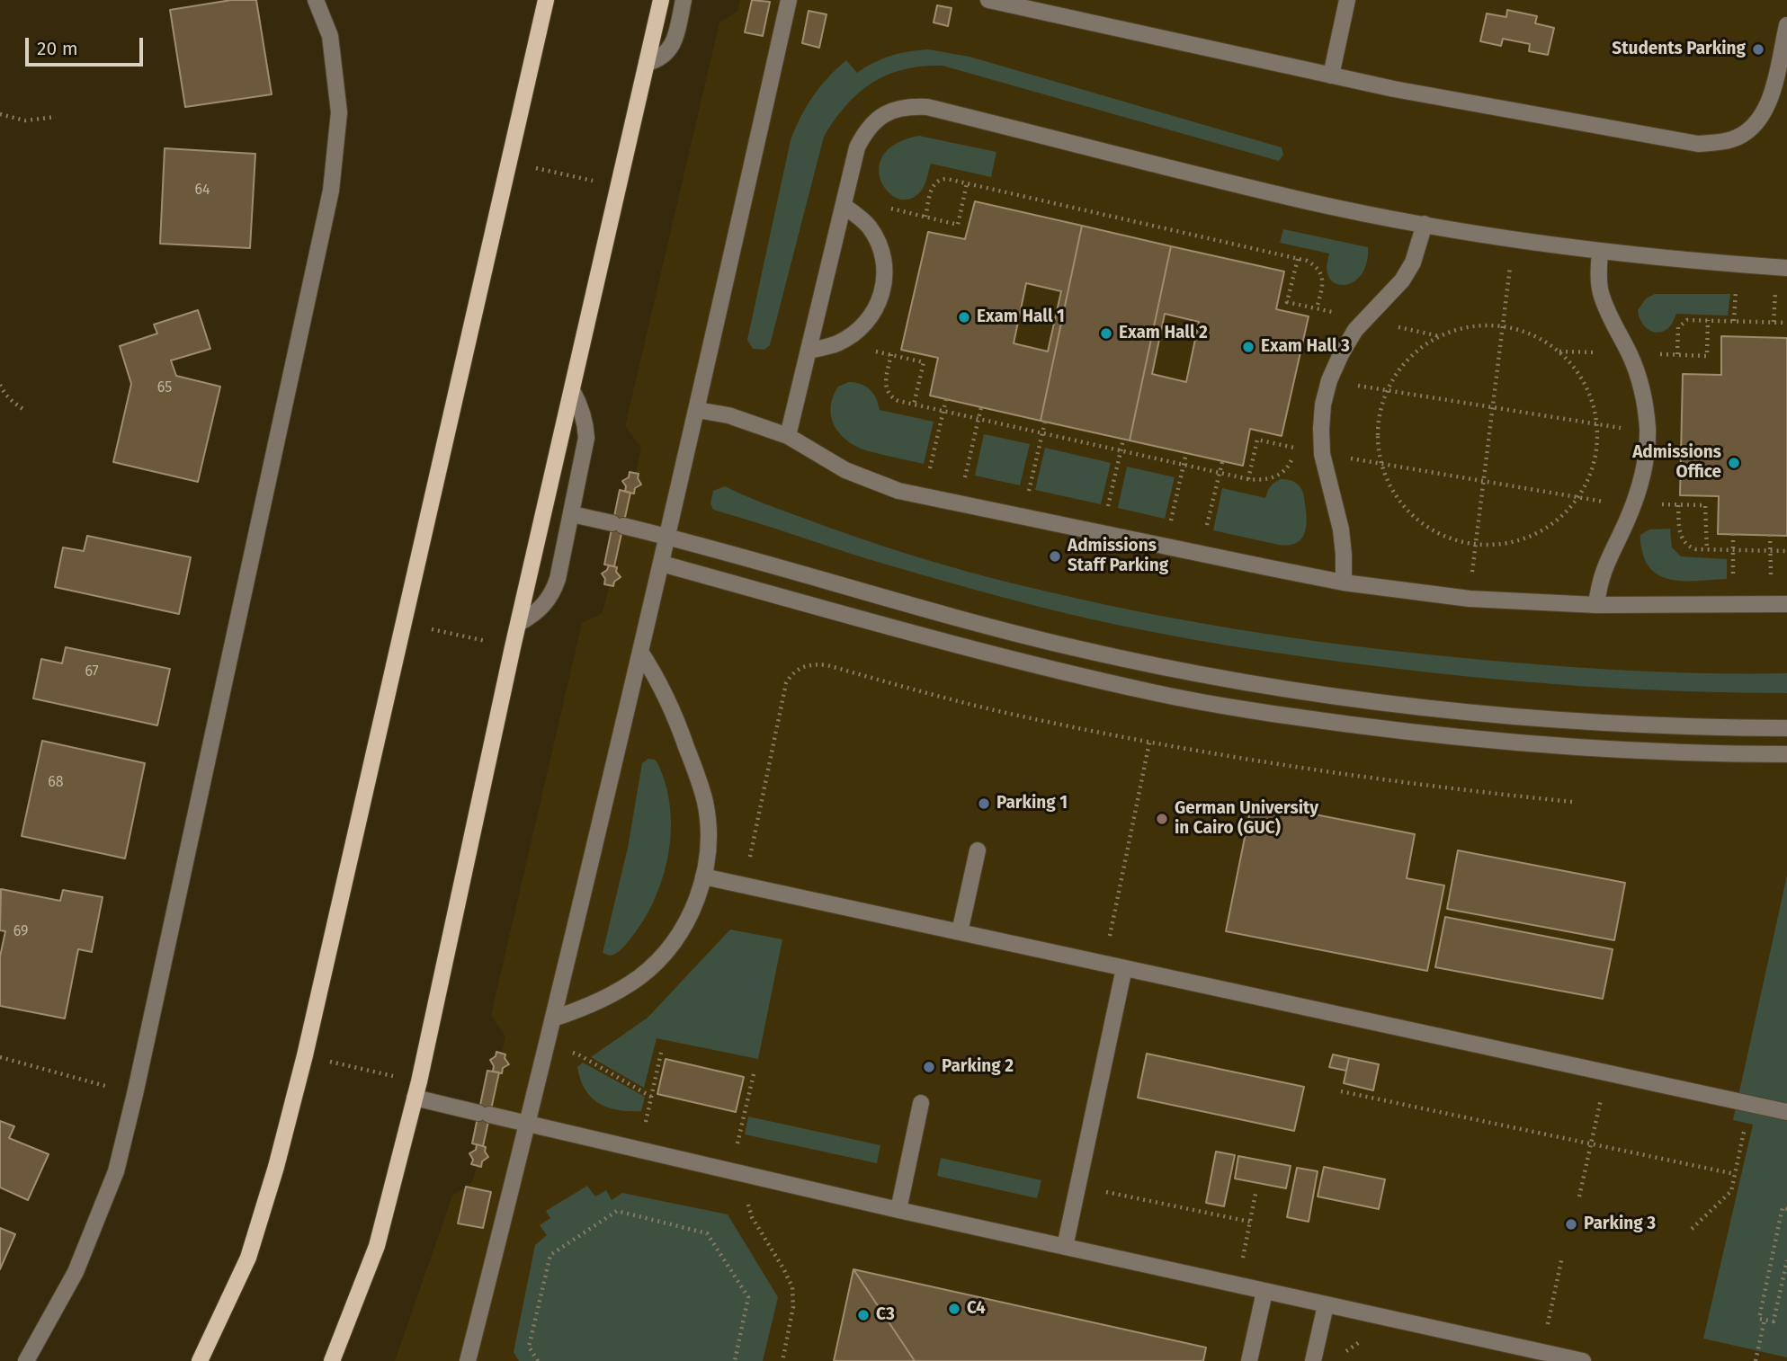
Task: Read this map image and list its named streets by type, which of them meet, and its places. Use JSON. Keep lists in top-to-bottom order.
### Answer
{
  "places": [
    "Students Parking",
    "Exam Hall 1",
    "Exam Hall 2",
    "Exam Hall 3",
    "Admissions Office",
    "Admissions Staff Parking",
    "Parking 1",
    "German University in Cairo (GUC)",
    "Parking 2",
    "Parking 3",
    "C4",
    "C3"
  ],
  "house_numbers": [
    "64",
    "65",
    "67",
    "68",
    "69"
  ],
  "scale_bar": "20 m"
}
